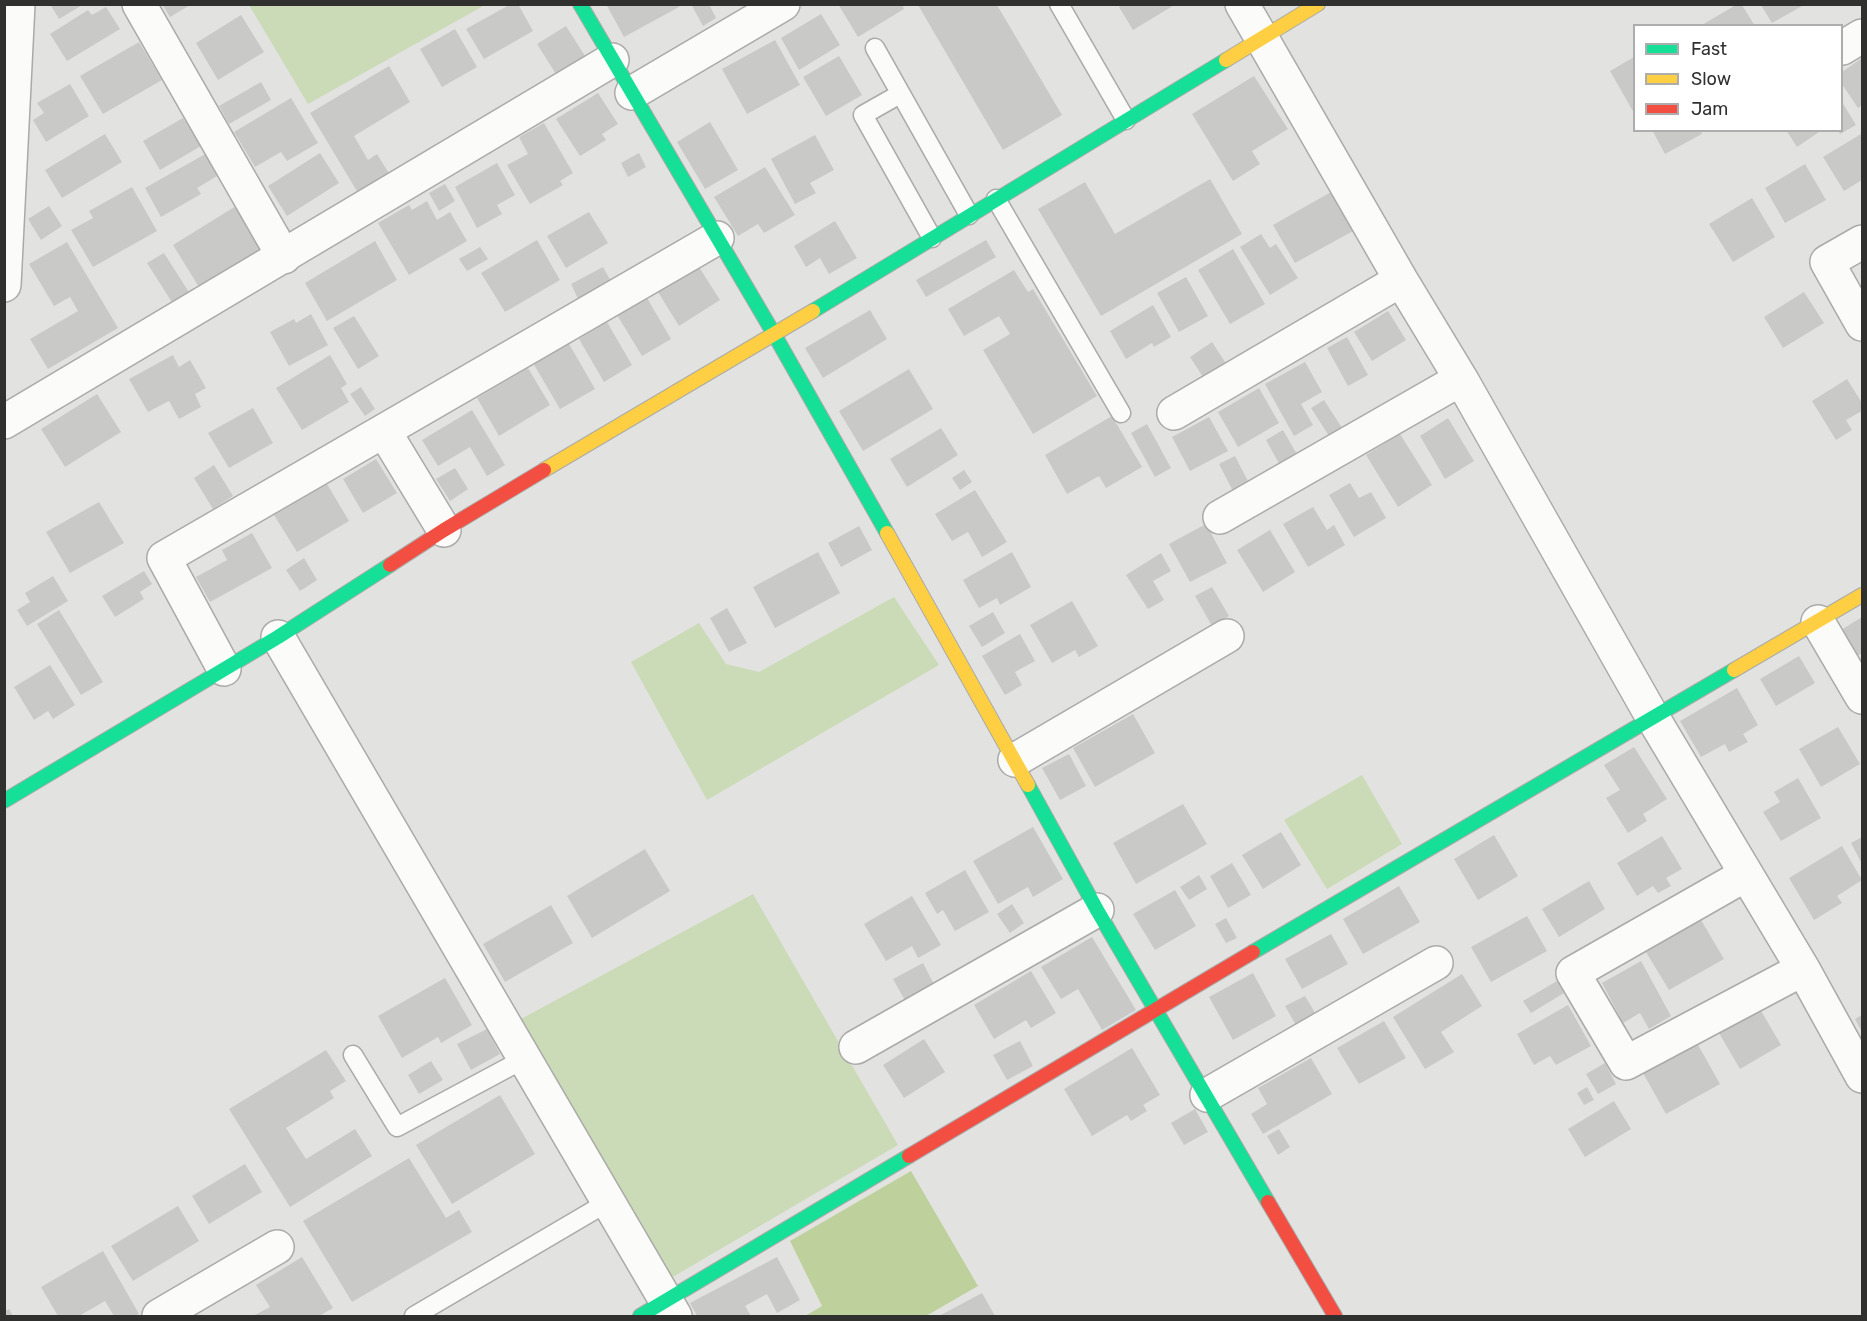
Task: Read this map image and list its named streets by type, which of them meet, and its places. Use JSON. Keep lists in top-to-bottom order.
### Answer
{
  "legend": ["Fast", "Slow", "Jam"]
}
